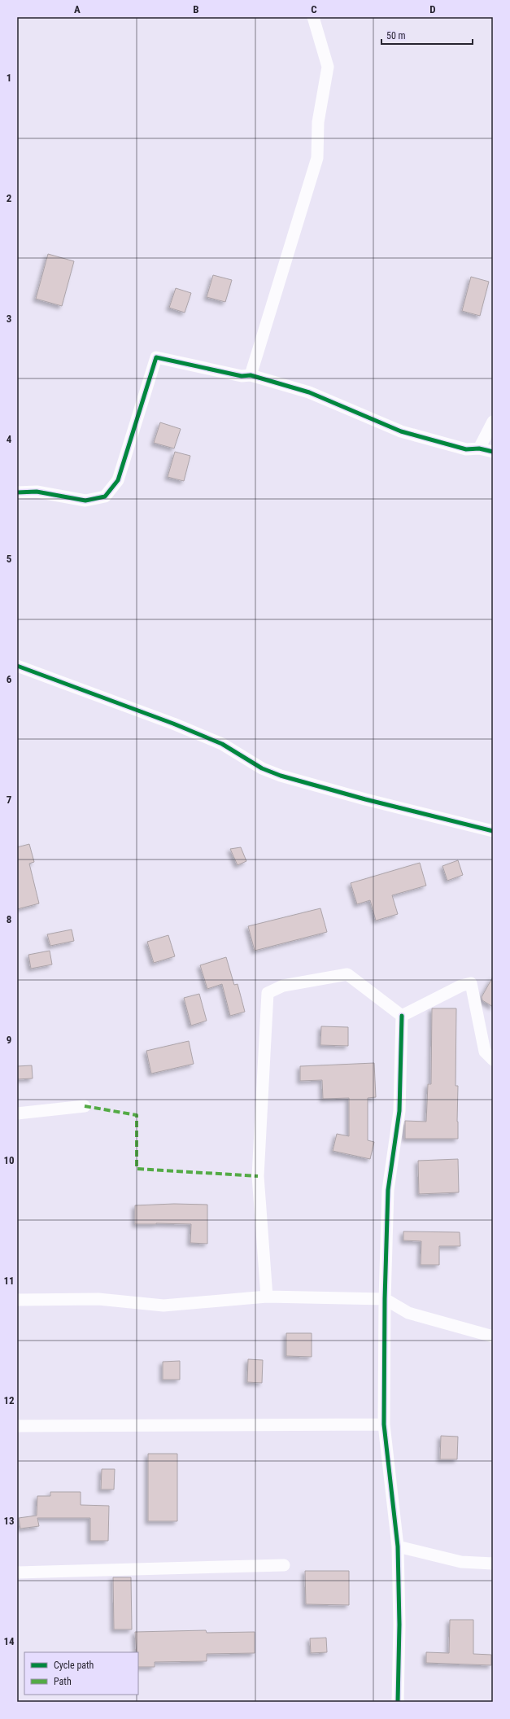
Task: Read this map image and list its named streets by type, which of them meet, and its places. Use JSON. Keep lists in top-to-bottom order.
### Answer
{
  "legend": ["Cycle path", "Path"],
  "scale_bar": "50 m",
  "grid": {
    "columns": [
      "A",
      "B",
      "C",
      "D"
    ],
    "rows": [
      "1",
      "2",
      "3",
      "4",
      "5",
      "6",
      "7",
      "8",
      "9",
      "10",
      "11",
      "12",
      "13",
      "14"
    ]
  }
}
